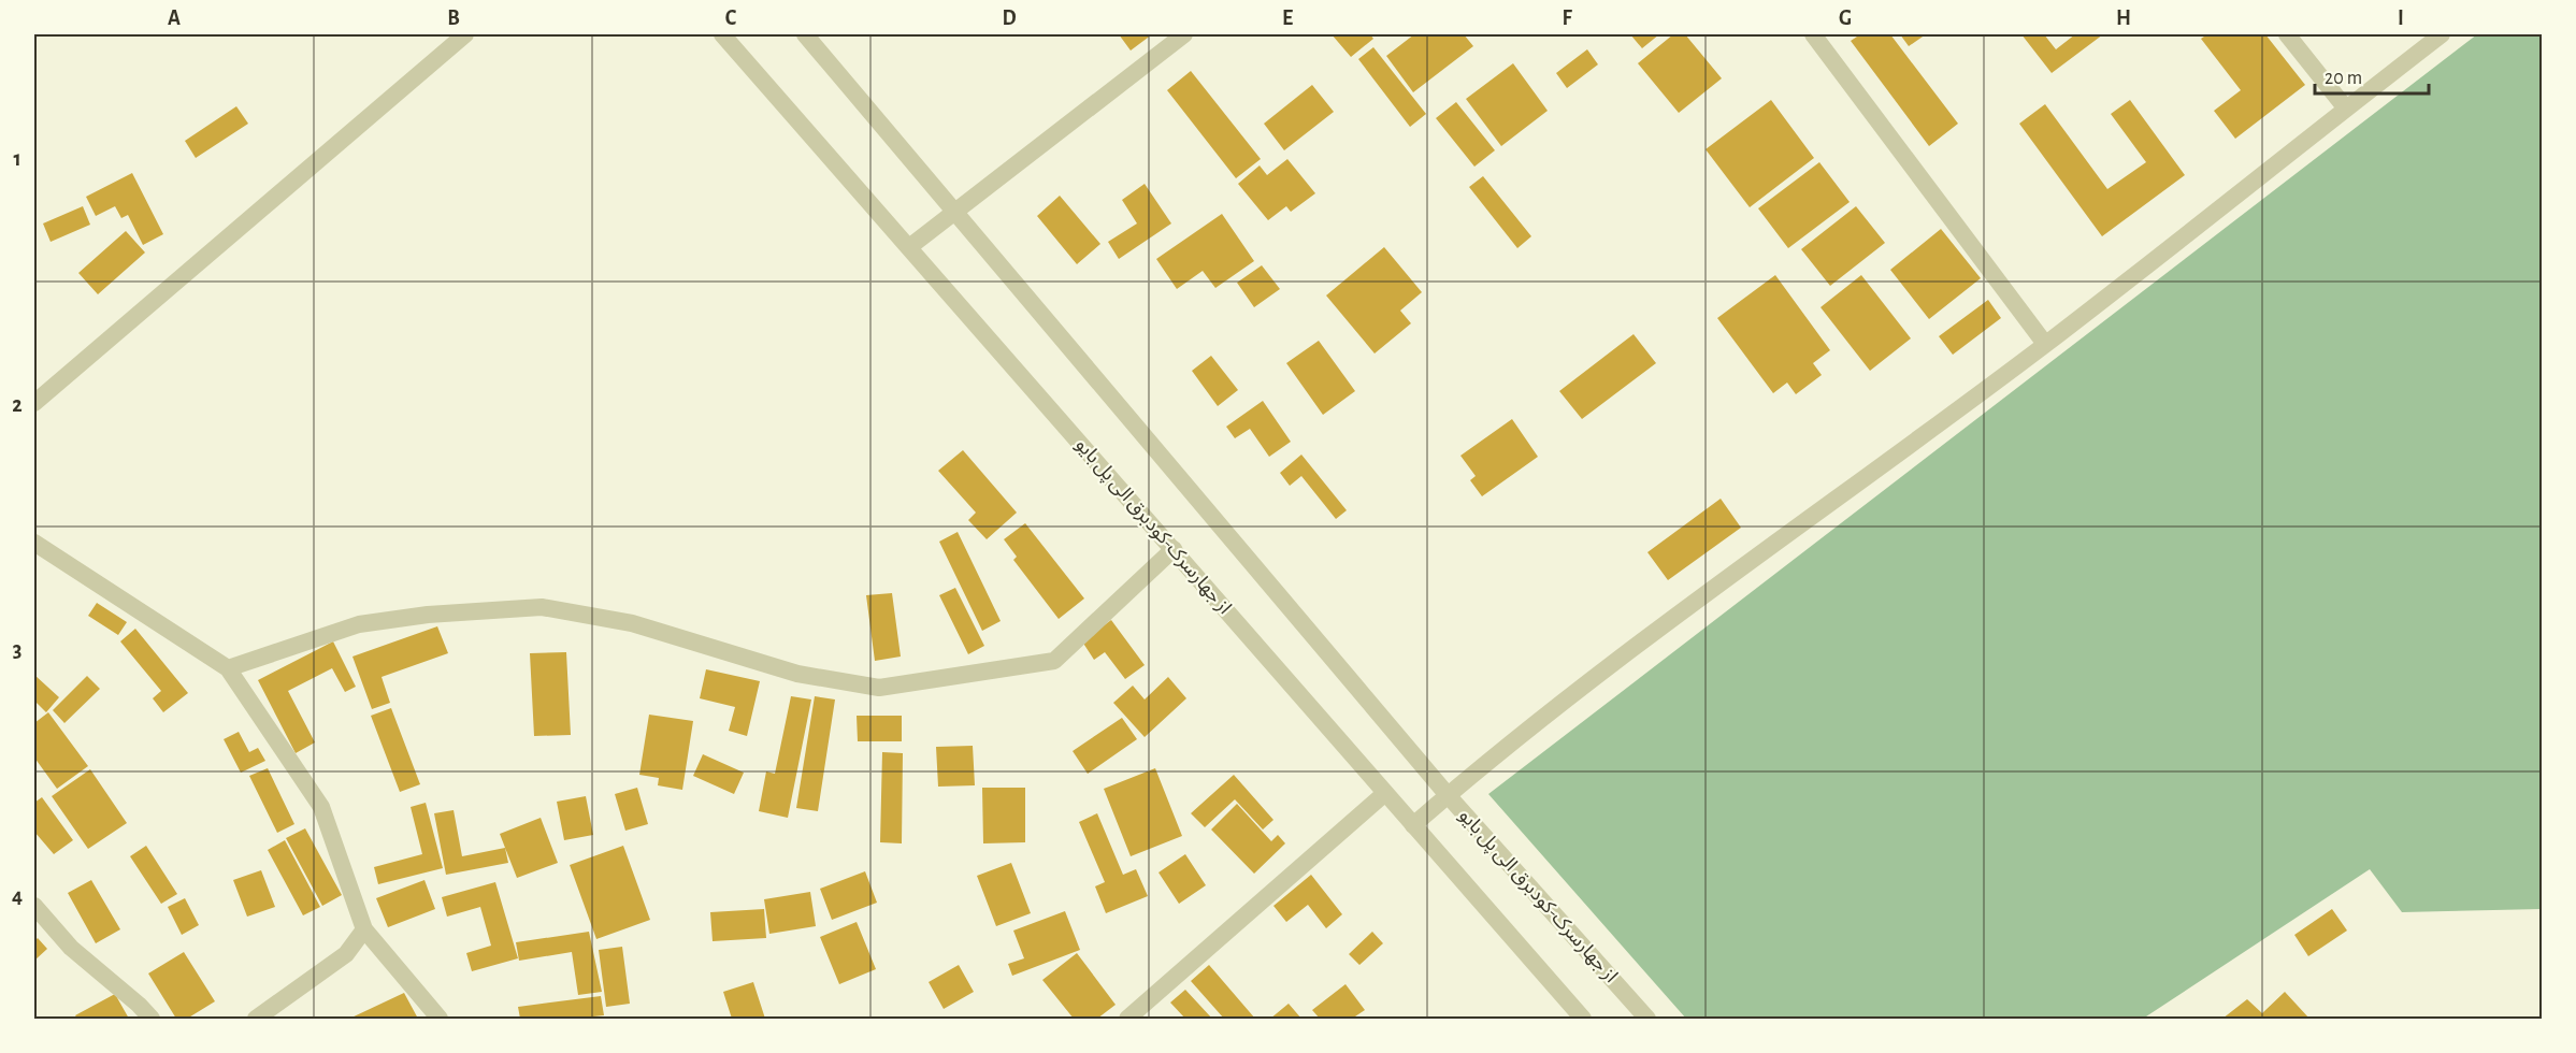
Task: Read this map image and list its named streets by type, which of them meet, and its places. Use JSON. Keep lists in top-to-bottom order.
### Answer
{
  "streets": {
    "street": ["از جهارسرک-کودبرق الی پل بایو"]
  },
  "scale_bar": "20 m",
  "grid": {
    "columns": [
      "A",
      "B",
      "C",
      "D",
      "E",
      "F",
      "G",
      "H",
      "I"
    ],
    "rows": [
      "1",
      "2",
      "3",
      "4"
    ]
  }
}
